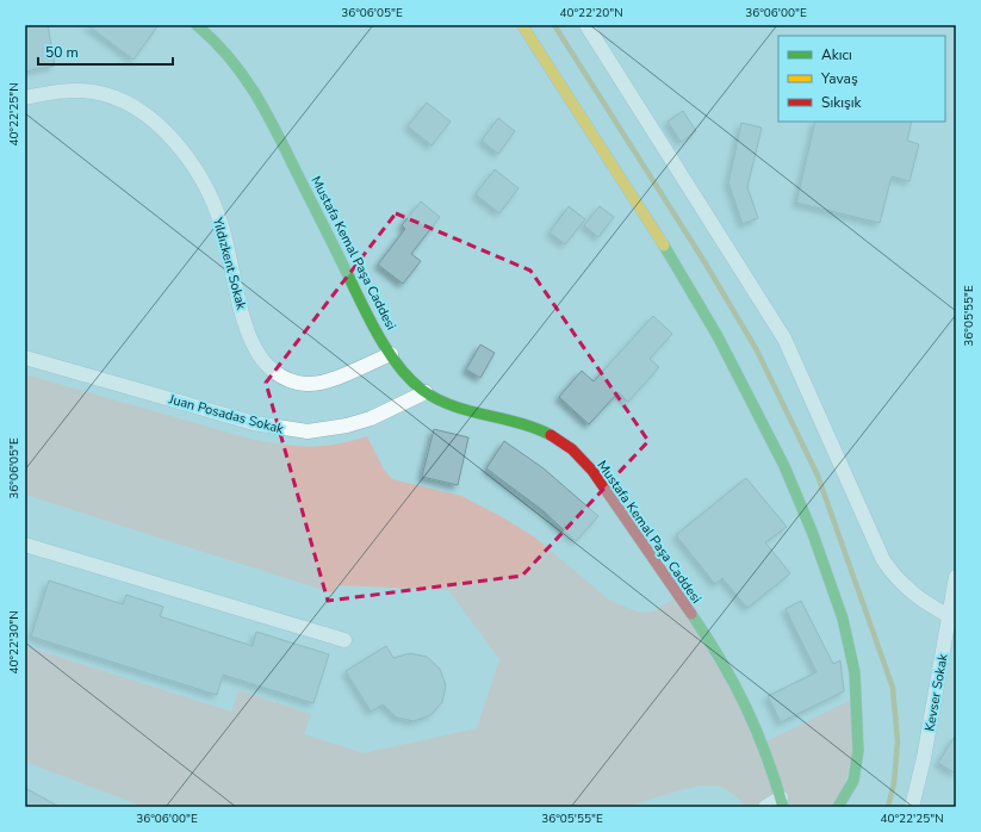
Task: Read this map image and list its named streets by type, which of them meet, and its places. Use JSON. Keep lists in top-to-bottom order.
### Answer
{
  "streets": {
    "street": [
      "Mustafa Kemal Paşa Caddesi",
      "Yıldızkent Sokak",
      "Juan Posadas Sokak",
      "Kevser Sokak"
    ]
  },
  "crossings": [
    ["Mustafa Kemal Paşa Caddesi", "Yıldızkent Sokak"],
    ["Mustafa Kemal Paşa Caddesi", "Juan Posadas Sokak"]
  ],
  "legend": ["Akıcı", "Yavaş", "Sıkışık"],
  "scale_bar": "50 m",
  "coordinates": [
    "36°06'05\"E",
    "40°22'20\"N",
    "36°06'00\"E",
    "40°22'25\"N",
    "36°05'55\"E",
    "40°22'30\"N"
  ]
}
